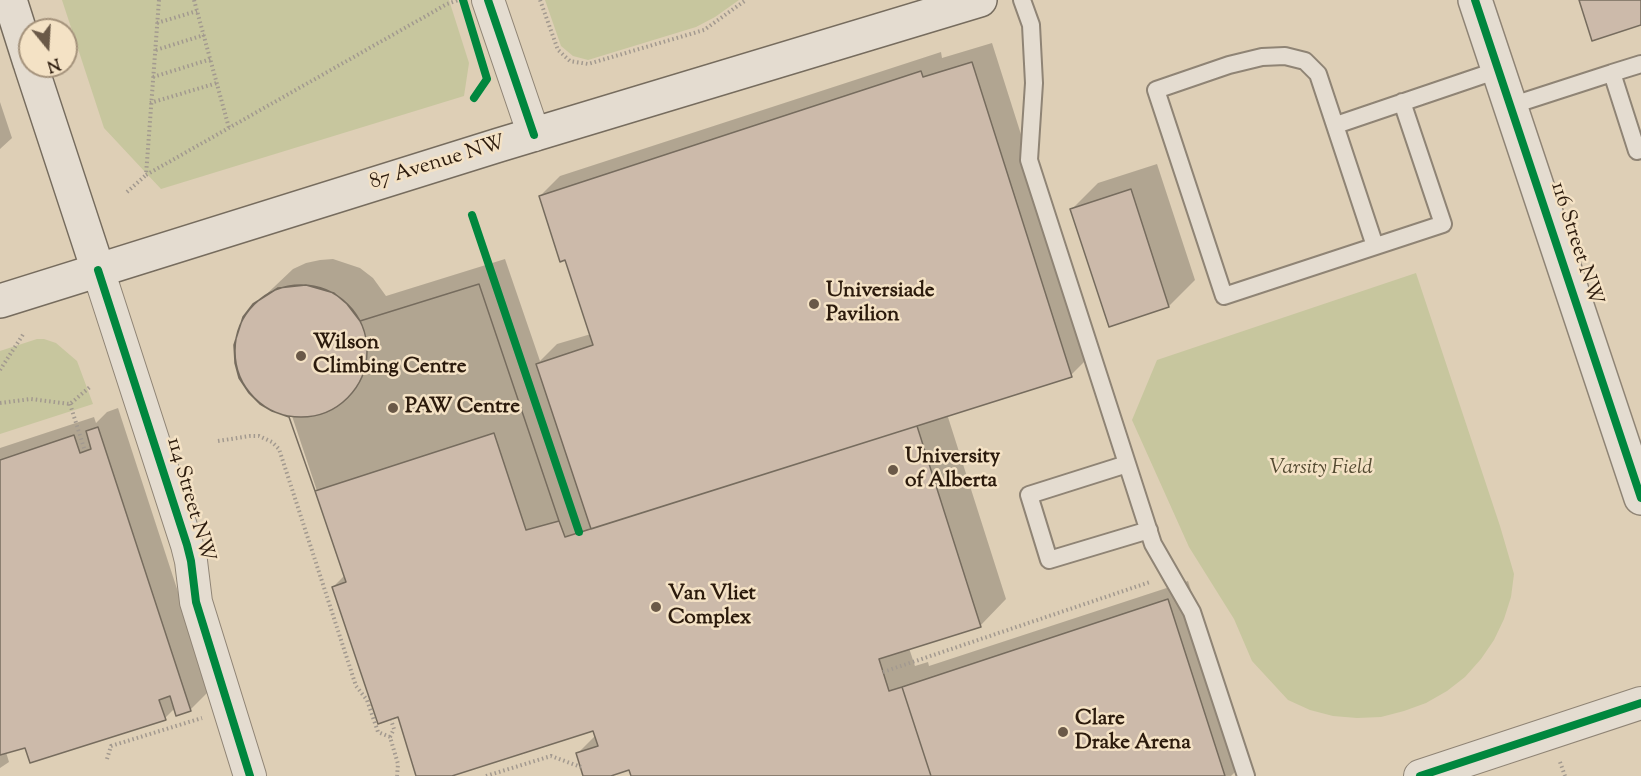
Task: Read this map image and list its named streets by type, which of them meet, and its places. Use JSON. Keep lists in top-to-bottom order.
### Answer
{
  "streets": {
    "main road": ["87 Avenue NW", "116 Street NW", "114 Street NW"]
  },
  "crossings": [
    ["87 Avenue NW", "114 Street NW"]
  ],
  "parks": ["Varsity Field"],
  "places": [
    "Universiade Pavilion",
    "Wilson Climbing Centre",
    "PAW Centre",
    "University of Alberta",
    "Van Vliet Complex",
    "Clare Drake Arena"
  ],
  "north": "bottom"
}
